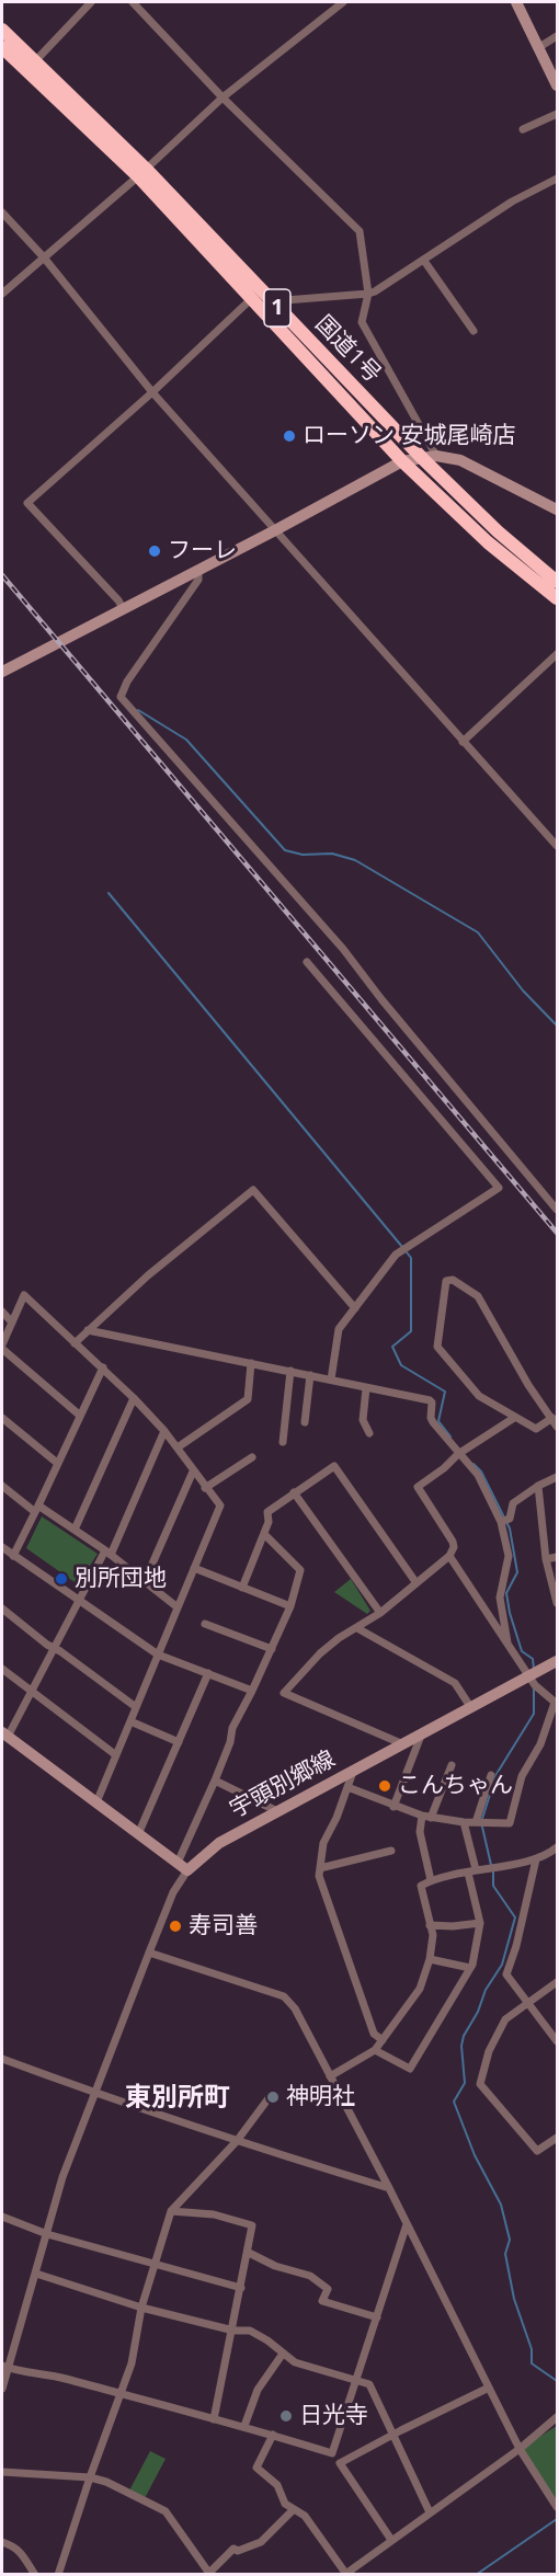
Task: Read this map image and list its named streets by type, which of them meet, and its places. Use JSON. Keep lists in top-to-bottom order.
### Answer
{
  "streets": {
    "highway": ["1", "国道1号"],
    "street": ["宇頭別郷線"]
  },
  "districts": ["東別所町"],
  "places": [
    "ローソン 安城尾崎店",
    "フーレ",
    "別所団地",
    "こんちゃん",
    "寿司善",
    "神明社",
    "日光寺"
  ]
}
